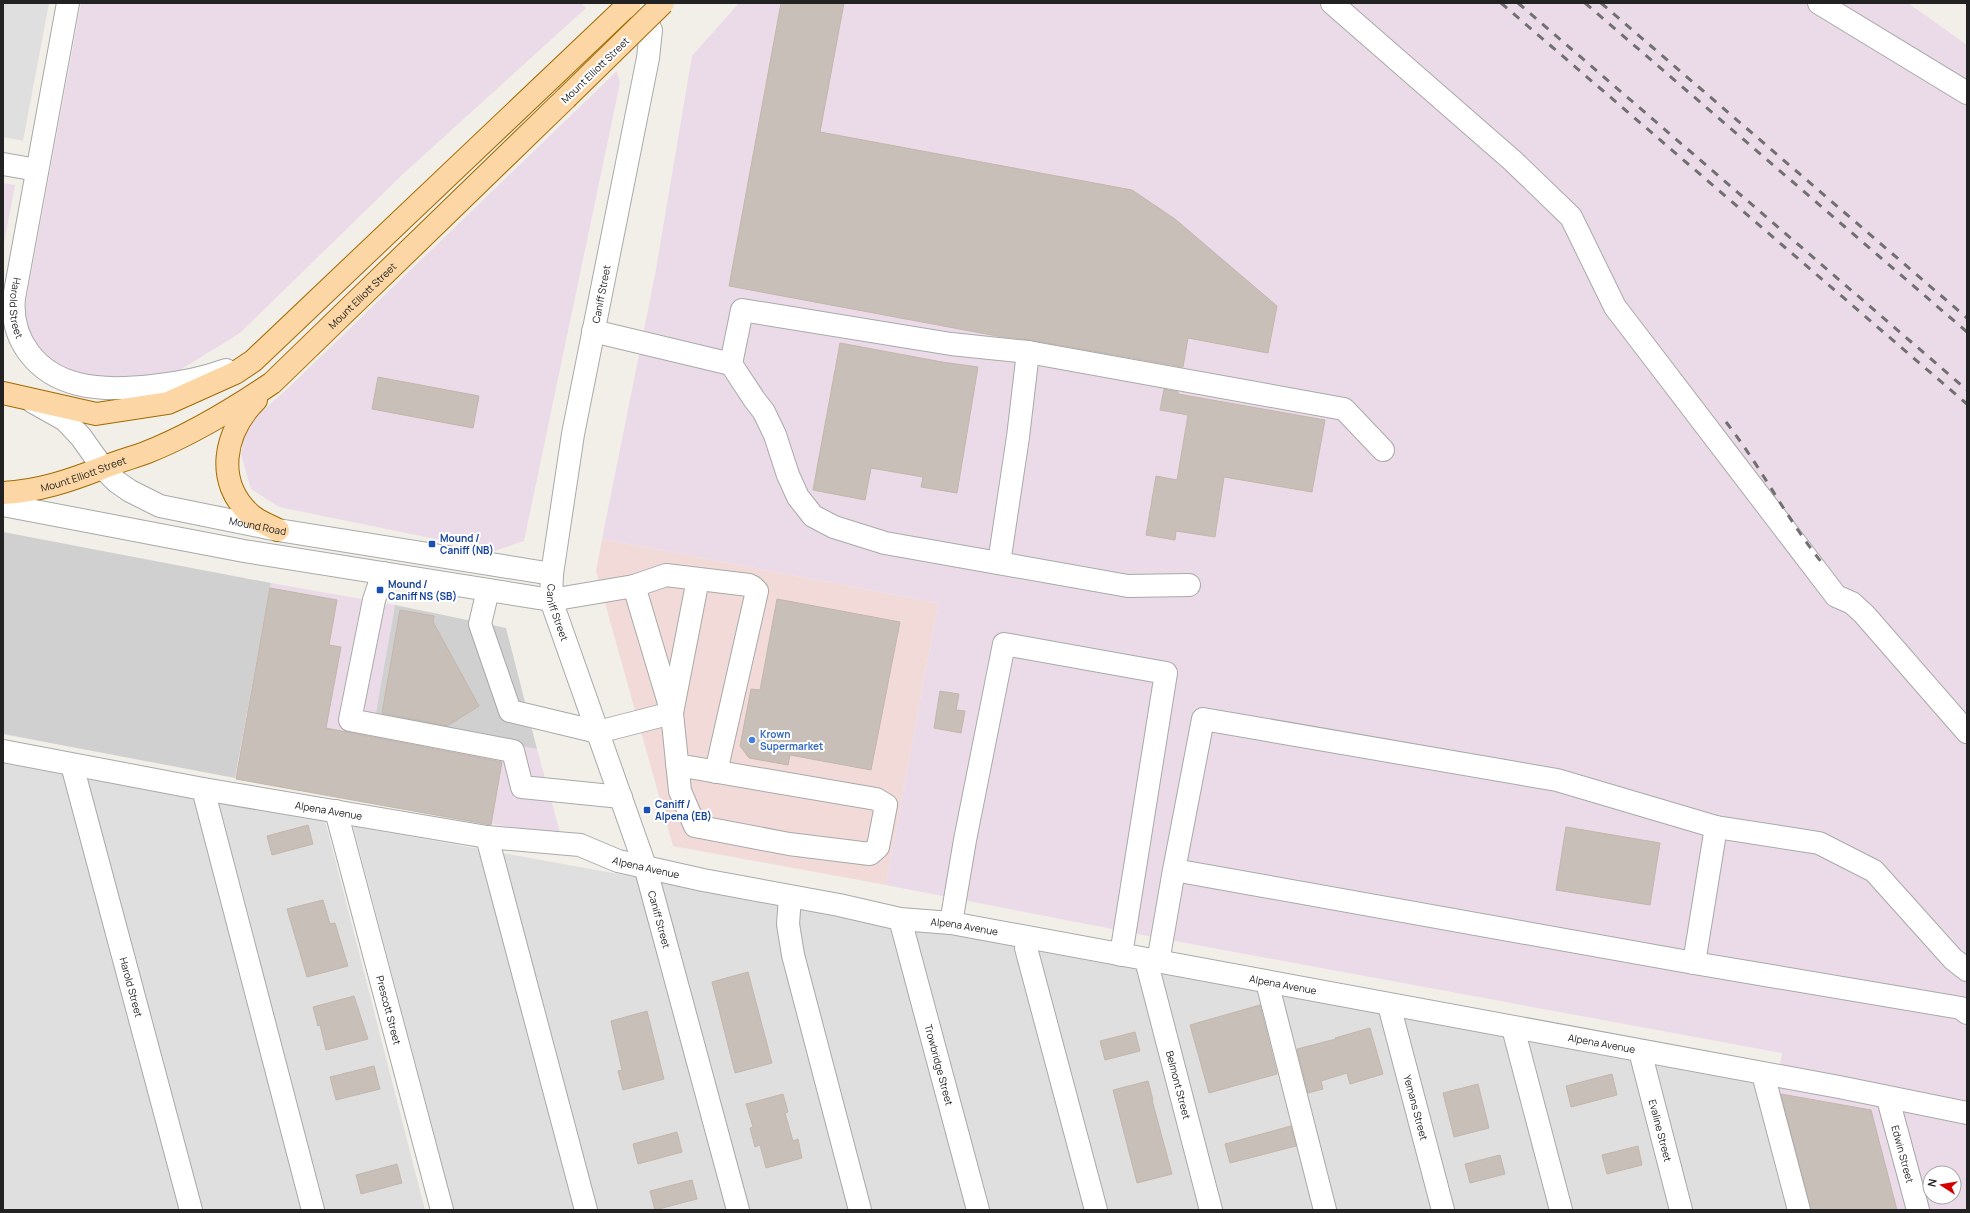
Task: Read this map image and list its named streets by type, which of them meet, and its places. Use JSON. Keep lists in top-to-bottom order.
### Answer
{
  "streets": {
    "main road": ["Mount Elliott Street", "Mound Road"],
    "street": [
      "Caniff Street",
      "Harold Street",
      "Alpena Avenue",
      "Prescott Street",
      "Trowbridge Street",
      "Belmont Street",
      "Yemans Street",
      "Evaline Street",
      "Edwin Street"
    ]
  },
  "crossings": [
    ["Mount Elliott Street", "Mound Road"],
    ["Caniff Street", "Mound Road"],
    ["Caniff Street", "Alpena Avenue"],
    ["Harold Street", "Alpena Avenue"],
    ["Alpena Avenue", "Prescott Street"],
    ["Alpena Avenue", "Trowbridge Street"],
    ["Alpena Avenue", "Belmont Street"],
    ["Alpena Avenue", "Yemans Street"],
    ["Alpena Avenue", "Evaline Street"],
    ["Alpena Avenue", "Edwin Street"]
  ],
  "places": {
    "transit": ["Mound / Caniff (NB)", "Mound / Caniff NS (SB)", "Caniff / Alpena (EB)"],
    "other": ["Krown Supermarket"]
  },
  "north": "left"
}
